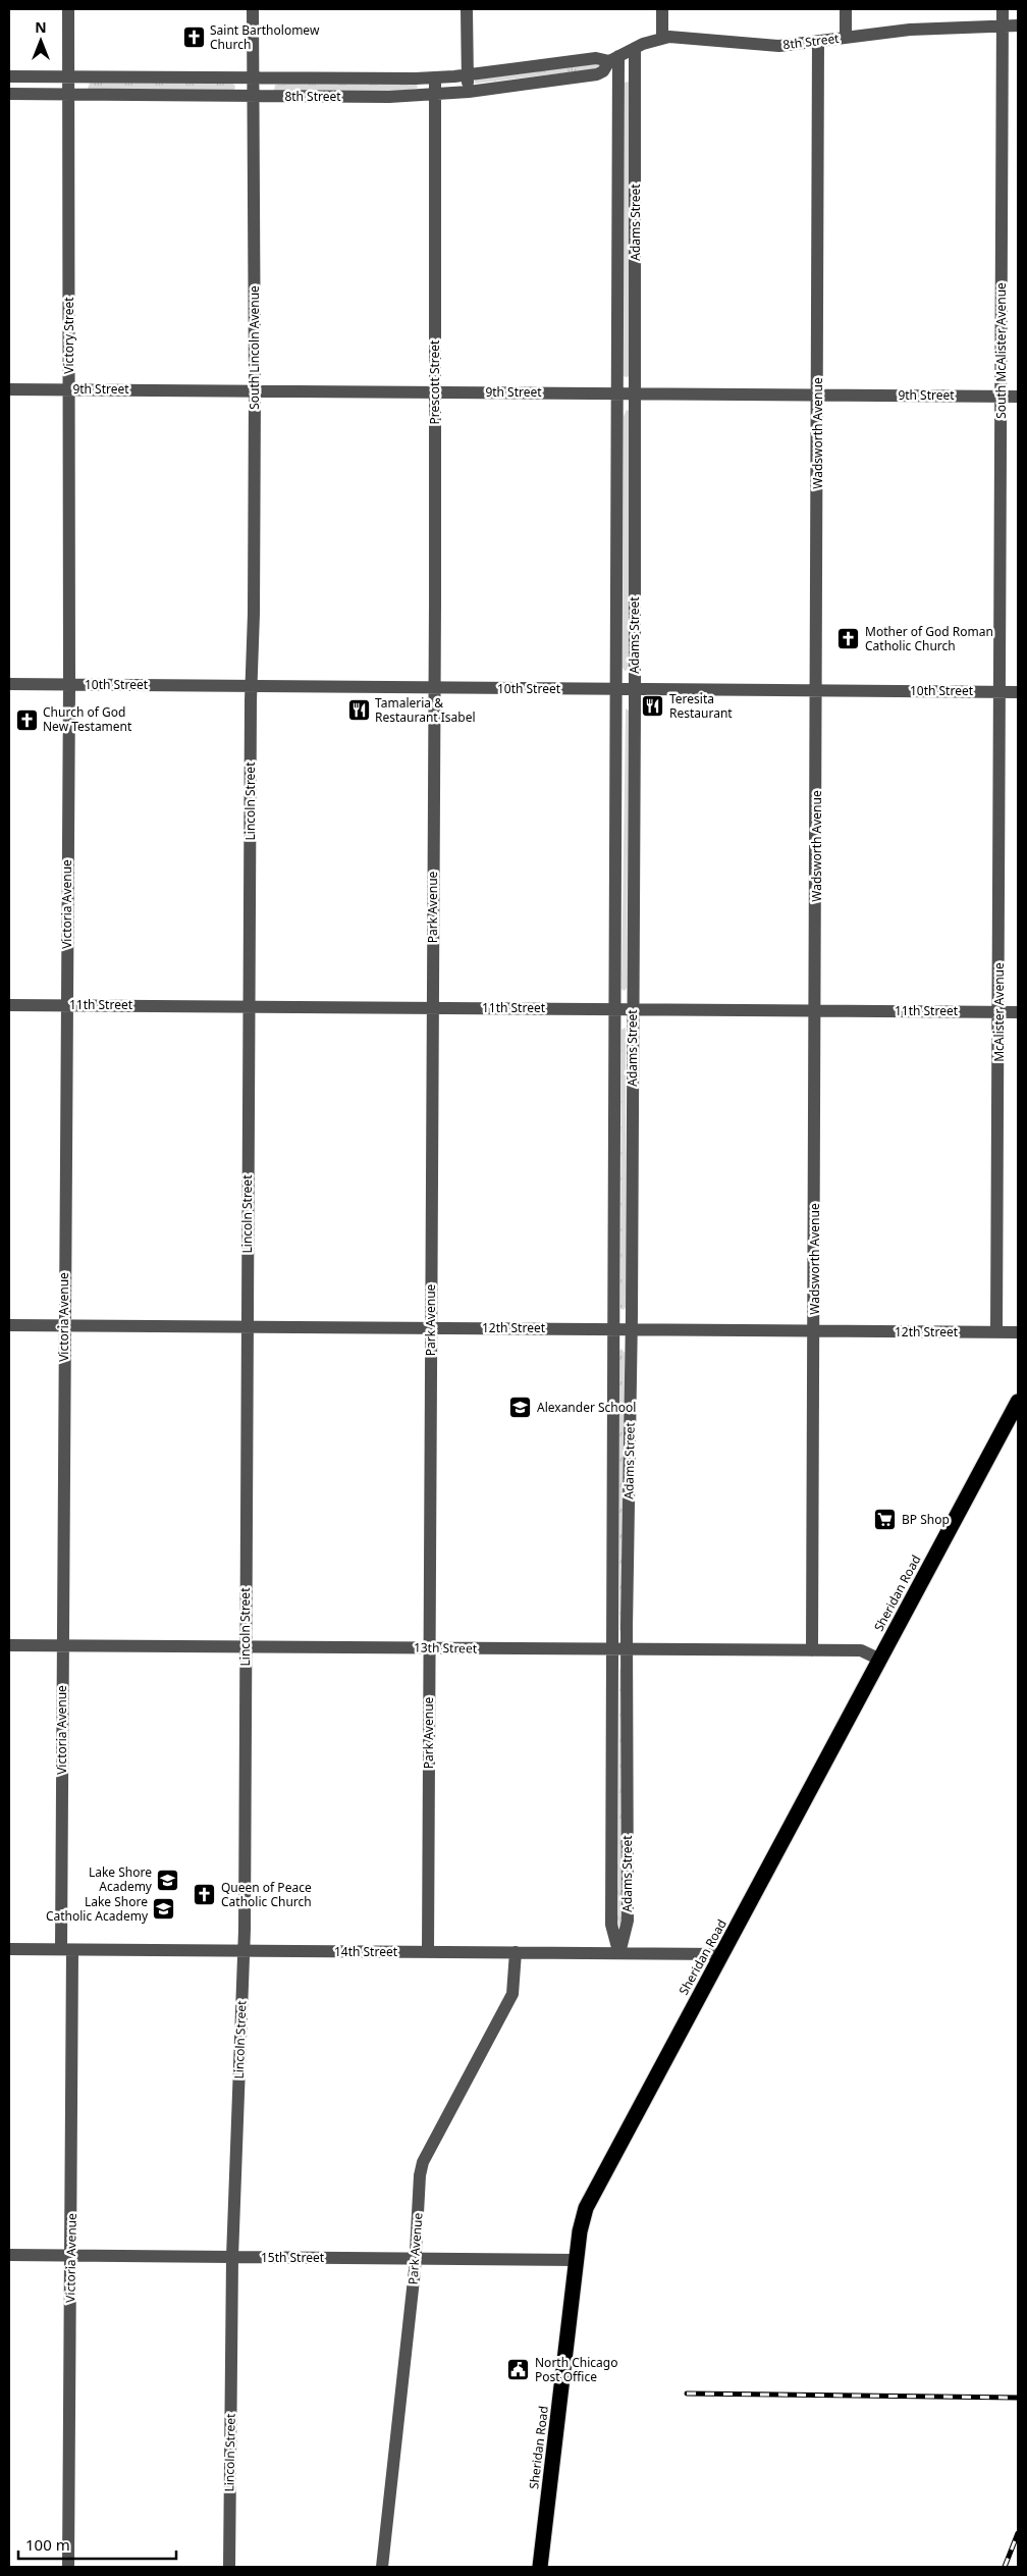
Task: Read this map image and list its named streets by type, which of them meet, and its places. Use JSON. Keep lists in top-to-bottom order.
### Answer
{
  "streets": {
    "highway": ["Sheridan Road"],
    "street": [
      "8th Street",
      "Adams Street",
      "Victory Street",
      "South Lincoln Avenue",
      "South McAlister Avenue",
      "Prescott Street",
      "9th Street",
      "Wadsworth Avenue",
      "10th Street",
      "Lincoln Street",
      "Victoria Avenue",
      "Park Avenue",
      "11th Street",
      "McAlister Avenue",
      "12th Street",
      "13th Street",
      "14th Street",
      "15th Street"
    ]
  },
  "crossings": [
    ["8th Street", "Adams Street"],
    ["8th Street", "Victory Street"],
    ["8th Street", "South Lincoln Avenue"],
    ["8th Street", "South McAlister Avenue"],
    ["8th Street", "Prescott Street"],
    ["8th Street", "Wadsworth Avenue"],
    ["Adams Street", "9th Street"],
    ["Adams Street", "10th Street"],
    ["Adams Street", "11th Street"],
    ["Adams Street", "12th Street"],
    ["Adams Street", "13th Street"],
    ["Adams Street", "14th Street"],
    ["Victory Street", "9th Street"],
    ["Victory Street", "10th Street"],
    ["Victory Street", "Victoria Avenue"],
    ["South Lincoln Avenue", "9th Street"],
    ["South Lincoln Avenue", "10th Street"],
    ["South Lincoln Avenue", "Lincoln Street"],
    ["South McAlister Avenue", "9th Street"],
    ["South McAlister Avenue", "10th Street"],
    ["South McAlister Avenue", "McAlister Avenue"],
    ["Prescott Street", "9th Street"],
    ["Prescott Street", "10th Street"],
    ["Prescott Street", "Park Avenue"],
    ["9th Street", "Wadsworth Avenue"],
    ["Wadsworth Avenue", "10th Street"],
    ["Wadsworth Avenue", "11th Street"],
    ["Wadsworth Avenue", "12th Street"],
    ["Wadsworth Avenue", "13th Street"],
    ["10th Street", "Lincoln Street"],
    ["10th Street", "Victoria Avenue"],
    ["10th Street", "Park Avenue"],
    ["10th Street", "McAlister Avenue"],
    ["Lincoln Street", "11th Street"],
    ["Lincoln Street", "12th Street"],
    ["Lincoln Street", "13th Street"],
    ["Lincoln Street", "14th Street"],
    ["Lincoln Street", "15th Street"],
    ["Victoria Avenue", "11th Street"],
    ["Victoria Avenue", "12th Street"],
    ["Victoria Avenue", "13th Street"],
    ["Victoria Avenue", "14th Street"],
    ["Victoria Avenue", "15th Street"],
    ["Park Avenue", "11th Street"],
    ["Park Avenue", "12th Street"],
    ["Park Avenue", "13th Street"],
    ["Park Avenue", "14th Street"],
    ["Park Avenue", "15th Street"],
    ["11th Street", "McAlister Avenue"],
    ["McAlister Avenue", "12th Street"],
    ["Sheridan Road", "13th Street"],
    ["Sheridan Road", "14th Street"],
    ["Sheridan Road", "15th Street"]
  ],
  "places": {
    "church": [
      "Saint Bartholomew Church",
      "Mother of God Roman Catholic Church",
      "Church of God New Testament",
      "Queen of Peace Catholic Church"
    ],
    "restaurant": ["Teresita Restaurant", "Tamaleria & Restaurant Isabel"],
    "school or university": ["Alexander School", "Lake Shore Academy", "Lake Shore Catholic Academy"],
    "supermarket": ["BP Shop"],
    "public building": ["North Chicago Post Office"]
  },
  "scale_bar": "100 m",
  "north": "top"
}
